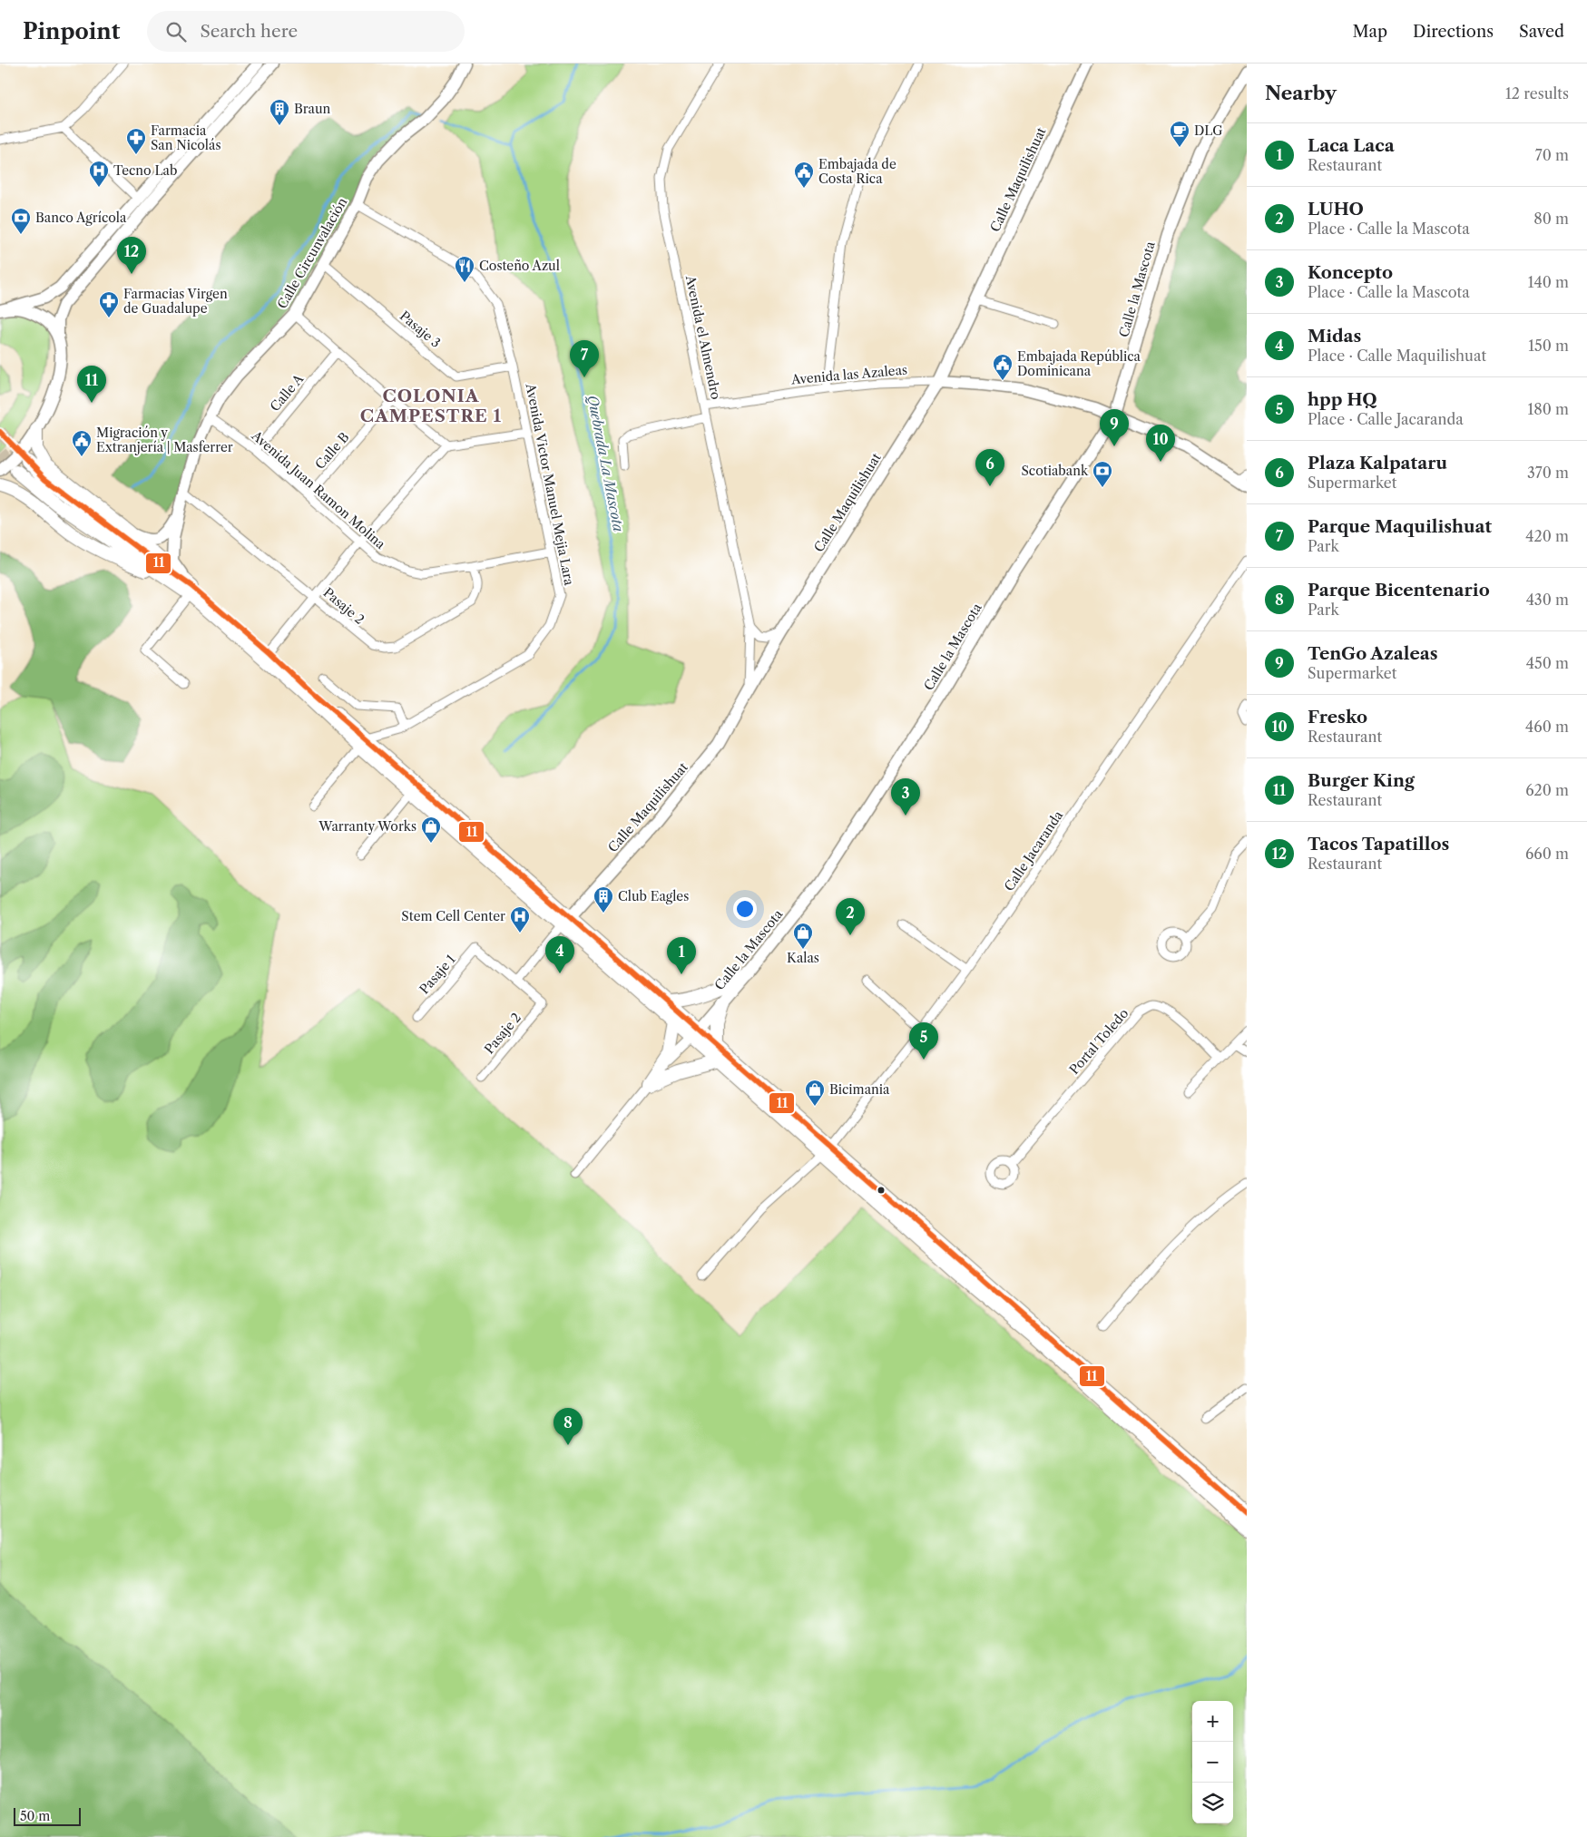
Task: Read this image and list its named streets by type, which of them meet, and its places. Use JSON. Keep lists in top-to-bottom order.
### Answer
{
  "streets": {
    "main road": [
      "Calle Maquilishuat",
      "Calle Circunvalación",
      "Calle la Mascota",
      "Avenida las Azaleas"
    ],
    "street": [
      "Pasaje 3",
      "Avenida el Almendro",
      "Calle A",
      "Calle B",
      "Avenida Victor Manuel Mejia Lara",
      "Avenida Juan Ramon Molina",
      "Pasaje 2",
      "Calle Jacaranda",
      "Pasaje 1",
      "Portal Toledo"
    ]
  },
  "crossings": [
    ["Calle Maquilishuat", "Avenida el Almendro"],
    ["Calle Maquilishuat", "Avenida las Azaleas"],
    ["Calle Maquilishuat", "Pasaje 2"],
    ["Calle Maquilishuat", "Pasaje 1"],
    ["Calle Circunvalación", "Pasaje 3"],
    ["Calle Circunvalación", "Avenida Victor Manuel Mejia Lara"],
    ["Calle Circunvalación", "Avenida Juan Ramon Molina"],
    ["Calle Circunvalación", "Pasaje 2"],
    ["Calle la Mascota", "Avenida las Azaleas"],
    ["Pasaje 3", "Avenida Victor Manuel Mejia Lara"],
    ["Avenida el Almendro", "Avenida las Azaleas"],
    ["Calle A", "Avenida Juan Ramon Molina"],
    ["Calle B", "Avenida Juan Ramon Molina"],
    ["Avenida Victor Manuel Mejia Lara", "Avenida Juan Ramon Molina"],
    ["Avenida Juan Ramon Molina", "Pasaje 2"],
    ["Pasaje 2", "Pasaje 1"]
  ],
  "districts": ["COLONIA CAMPESTRE 1"],
  "water": ["Quebrada La Mascota"],
  "places": {
    "building": ["Braun", "Club Eagles"],
    "cafe": ["DLG"],
    "pharmacy": ["Farmacia San Nicolás", "Farmacias Virgen de Guadalupe"],
    "hospital": ["Tecno Lab", "Stem Cell Center"],
    "public building": ["Embajada de Costa Rica", "Embajada República Dominicana", "Migración y Extranjería | Masferrer"],
    "bank": ["Banco Agrícola", "Scotiabank"],
    "restaurant": ["Costeño Azul"],
    "shop": ["Warranty Works", "Kalas", "Bicimania"]
  },
  "lines": ["transit line 11"],
  "scale_bar": "50 m",
  "page": {
    "header": "Pinpoint",
    "search": "Search here",
    "nav": ["Map", "Directions", "Saved"],
    "heading": ["Nearby", "12 results"],
    "list": [
      {
        "mark": "1",
        "name": "Laca Laca",
        "note": "Restaurant",
        "value": "70 m"
      },
      {
        "mark": "2",
        "name": "LUHO",
        "note": "Place · Calle la Mascota",
        "value": "80 m"
      },
      {
        "mark": "3",
        "name": "Koncepto",
        "note": "Place · Calle la Mascota",
        "value": "140 m"
      },
      {
        "mark": "4",
        "name": "Midas",
        "note": "Place · Calle Maquilishuat",
        "value": "150 m"
      },
      {
        "mark": "5",
        "name": "hpp HQ",
        "note": "Place · Calle Jacaranda",
        "value": "180 m"
      },
      {
        "mark": "6",
        "name": "Plaza Kalpataru",
        "note": "Supermarket",
        "value": "370 m"
      },
      {
        "mark": "7",
        "name": "Parque Maquilishuat",
        "note": "Park",
        "value": "420 m"
      },
      {
        "mark": "8",
        "name": "Parque Bicentenario",
        "note": "Park",
        "value": "430 m"
      },
      {
        "mark": "9",
        "name": "TenGo Azaleas",
        "note": "Supermarket",
        "value": "450 m"
      },
      {
        "mark": "10",
        "name": "Fresko",
        "note": "Restaurant",
        "value": "460 m"
      },
      {
        "mark": "11",
        "name": "Burger King",
        "note": "Restaurant",
        "value": "620 m"
      },
      {
        "mark": "12",
        "name": "Tacos Tapatillos",
        "note": "Restaurant",
        "value": "660 m"
      }
    ],
    "pins": [
      "12",
      "7",
      "11",
      "9",
      "10",
      "6",
      "3",
      "2",
      "4",
      "1",
      "5",
      "8"
    ],
    "map_buttons": ["+", "−"],
    "scale": "50 m"
  }
}
